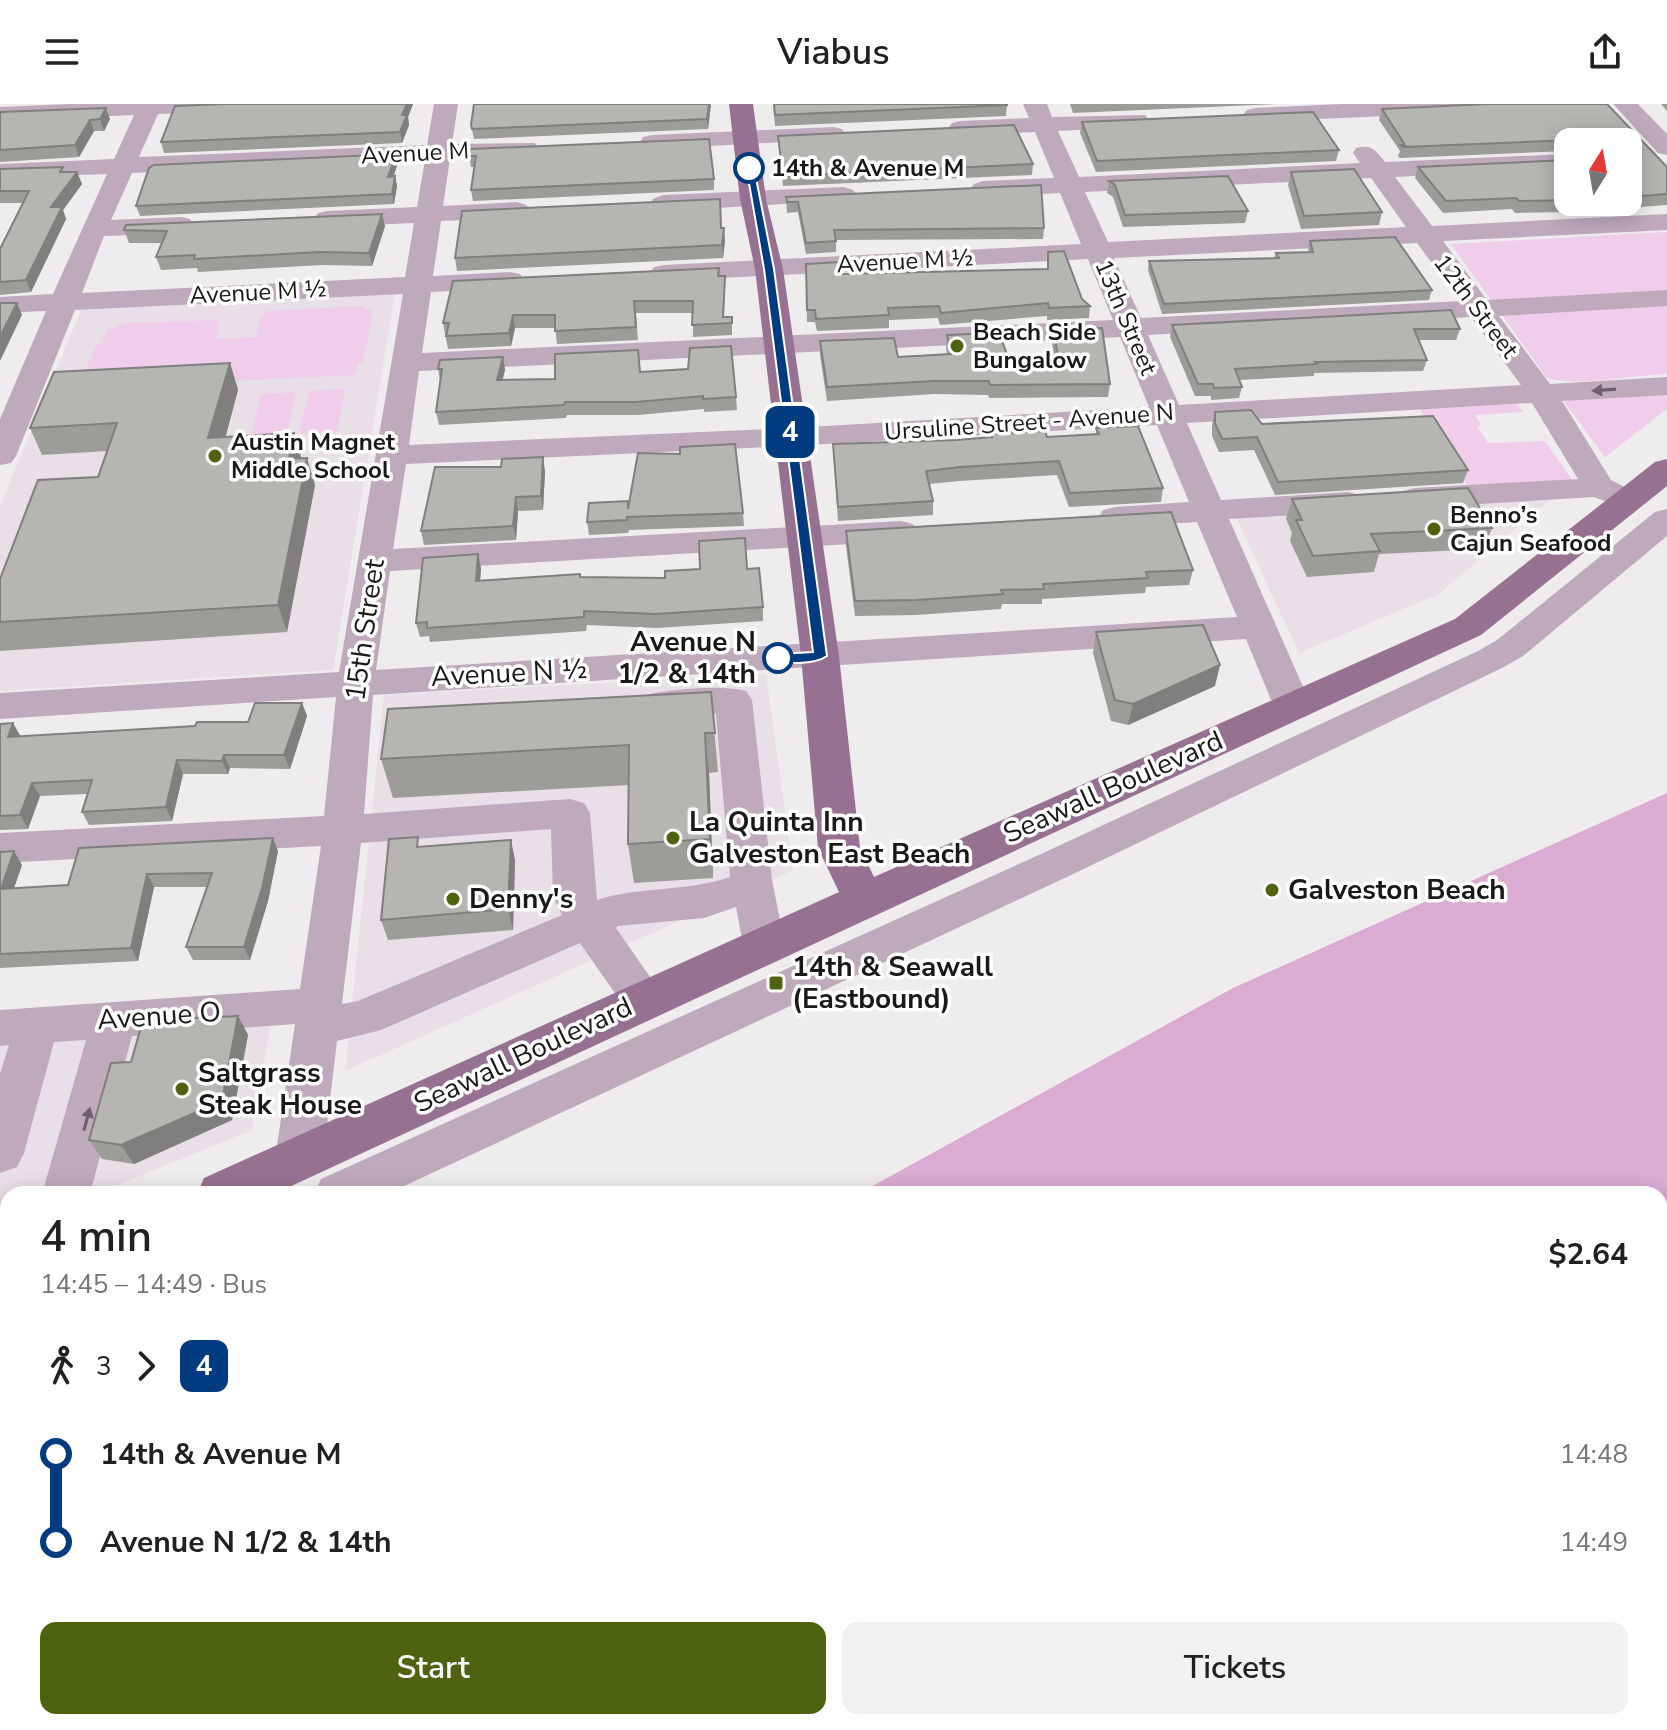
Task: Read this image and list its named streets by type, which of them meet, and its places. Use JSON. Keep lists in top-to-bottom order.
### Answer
{
  "streets": {
    "main road": ["Seawall Boulevard"],
    "street": [
      "Avenue M",
      "Avenue M ½",
      "12th Street",
      "13th Street",
      "Ursuline Street - Avenue N",
      "15th Street",
      "Avenue N ½",
      "Avenue O"
    ]
  },
  "crossings": [
    ["Avenue M", "15th Street"],
    ["Avenue M ½", "12th Street"],
    ["Avenue M ½", "13th Street"],
    ["Avenue M ½", "15th Street"],
    ["12th Street", "Ursuline Street - Avenue N"],
    ["12th Street", "Seawall Boulevard"],
    ["13th Street", "Ursuline Street - Avenue N"],
    ["13th Street", "Avenue N ½"],
    ["13th Street", "Seawall Boulevard"],
    ["Ursuline Street - Avenue N", "15th Street"],
    ["15th Street", "Avenue N ½"],
    ["15th Street", "Seawall Boulevard"],
    ["15th Street", "Avenue O"]
  ],
  "places": {
    "other": [
      "14th & Avenue M",
      "Beach Side Bungalow",
      "Austin Magnet Middle School",
      "Benno’s Cajun Seafood",
      "Avenue N 1/2 & 14th",
      "La Quinta Inn Galveston East Beach",
      "Galveston Beach",
      "Denny's",
      "Saltgrass Steak House"
    ],
    "transit": ["14th & Seawall (Eastbound)"]
  },
  "lines": ["bus line 4"],
  "north": "top",
  "page": {
    "header": "Viabus",
    "on_map": "4",
    "heading": ["4 min", "14:45 – 14:49 · Bus", "$2.64"],
    "legs": ["3", "4"],
    "list": [
      {
        "name": "14th & Avenue M",
        "value": "14:48"
      },
      {
        "name": "Avenue N 1/2 & 14th",
        "value": "14:49"
      }
    ],
    "buttons": ["Start", "Tickets"]
  }
}
